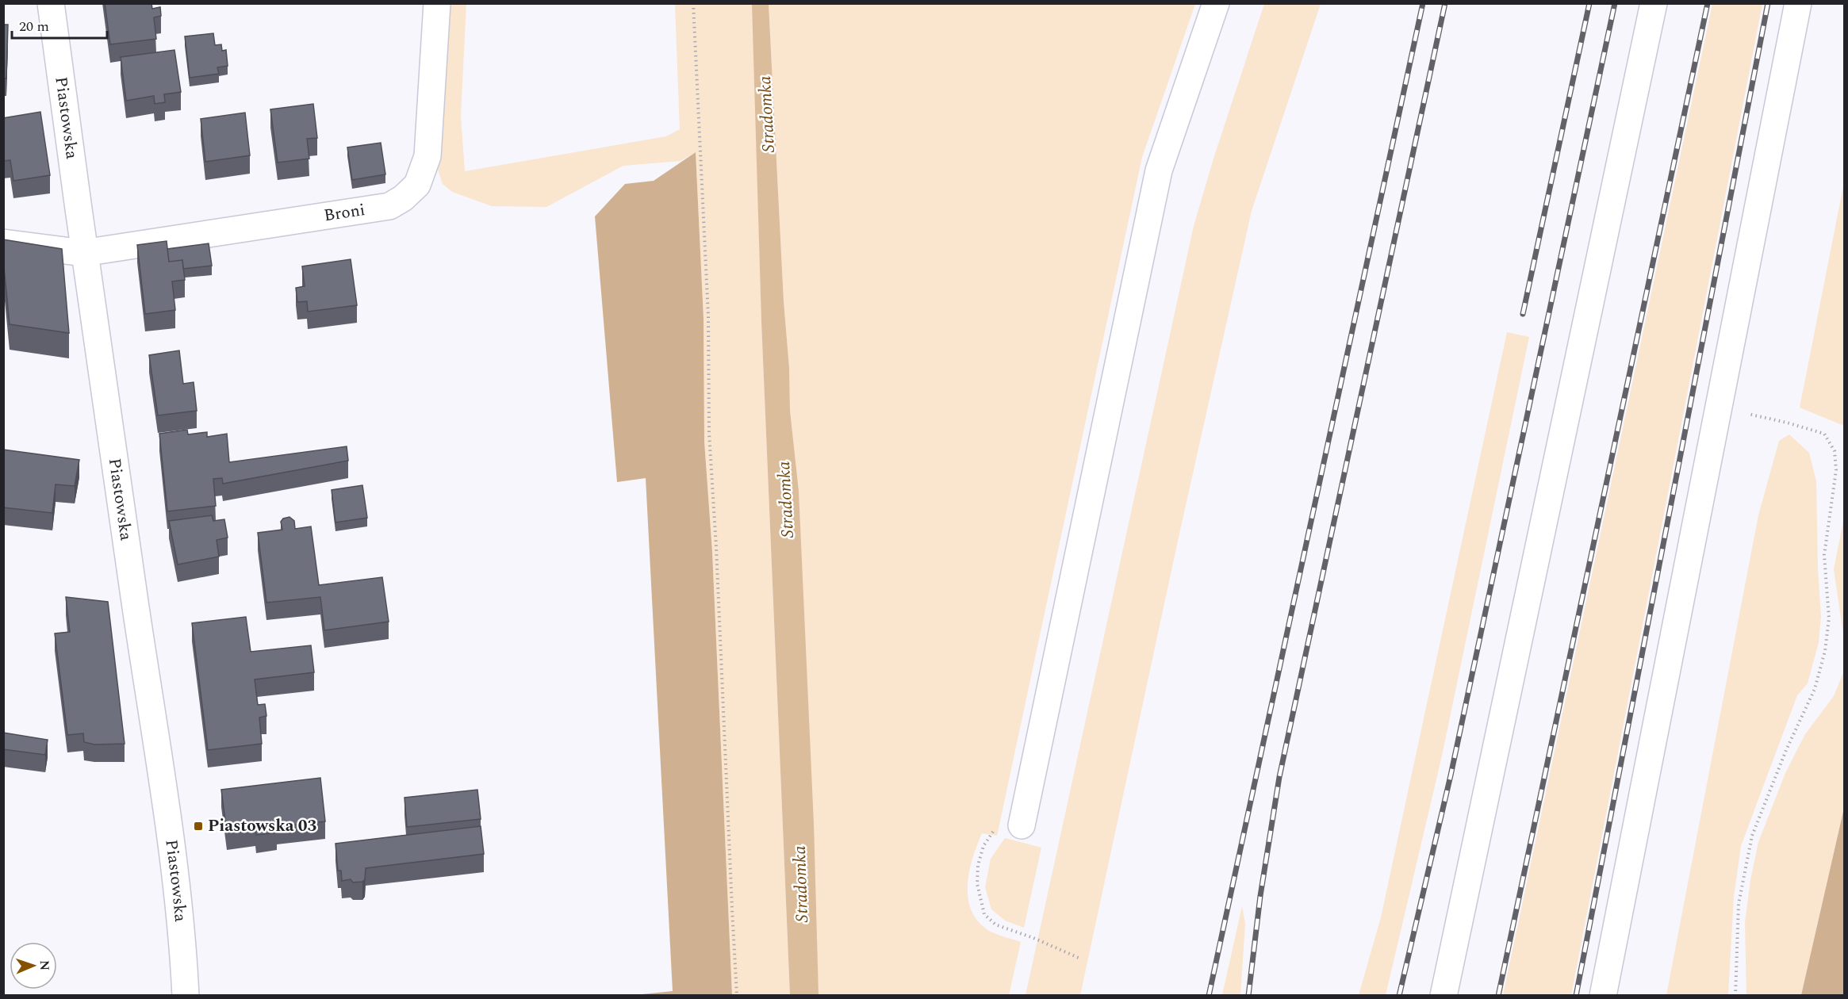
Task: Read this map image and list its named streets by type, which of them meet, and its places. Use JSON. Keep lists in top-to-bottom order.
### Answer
{
  "streets": {
    "street": ["Piastowska", "Broni"]
  },
  "crossings": [
    ["Piastowska", "Broni"]
  ],
  "water": ["Stradomka"],
  "places": {
    "transit": ["Piastowska 03"]
  },
  "scale_bar": "20 m",
  "north": "right"
}
